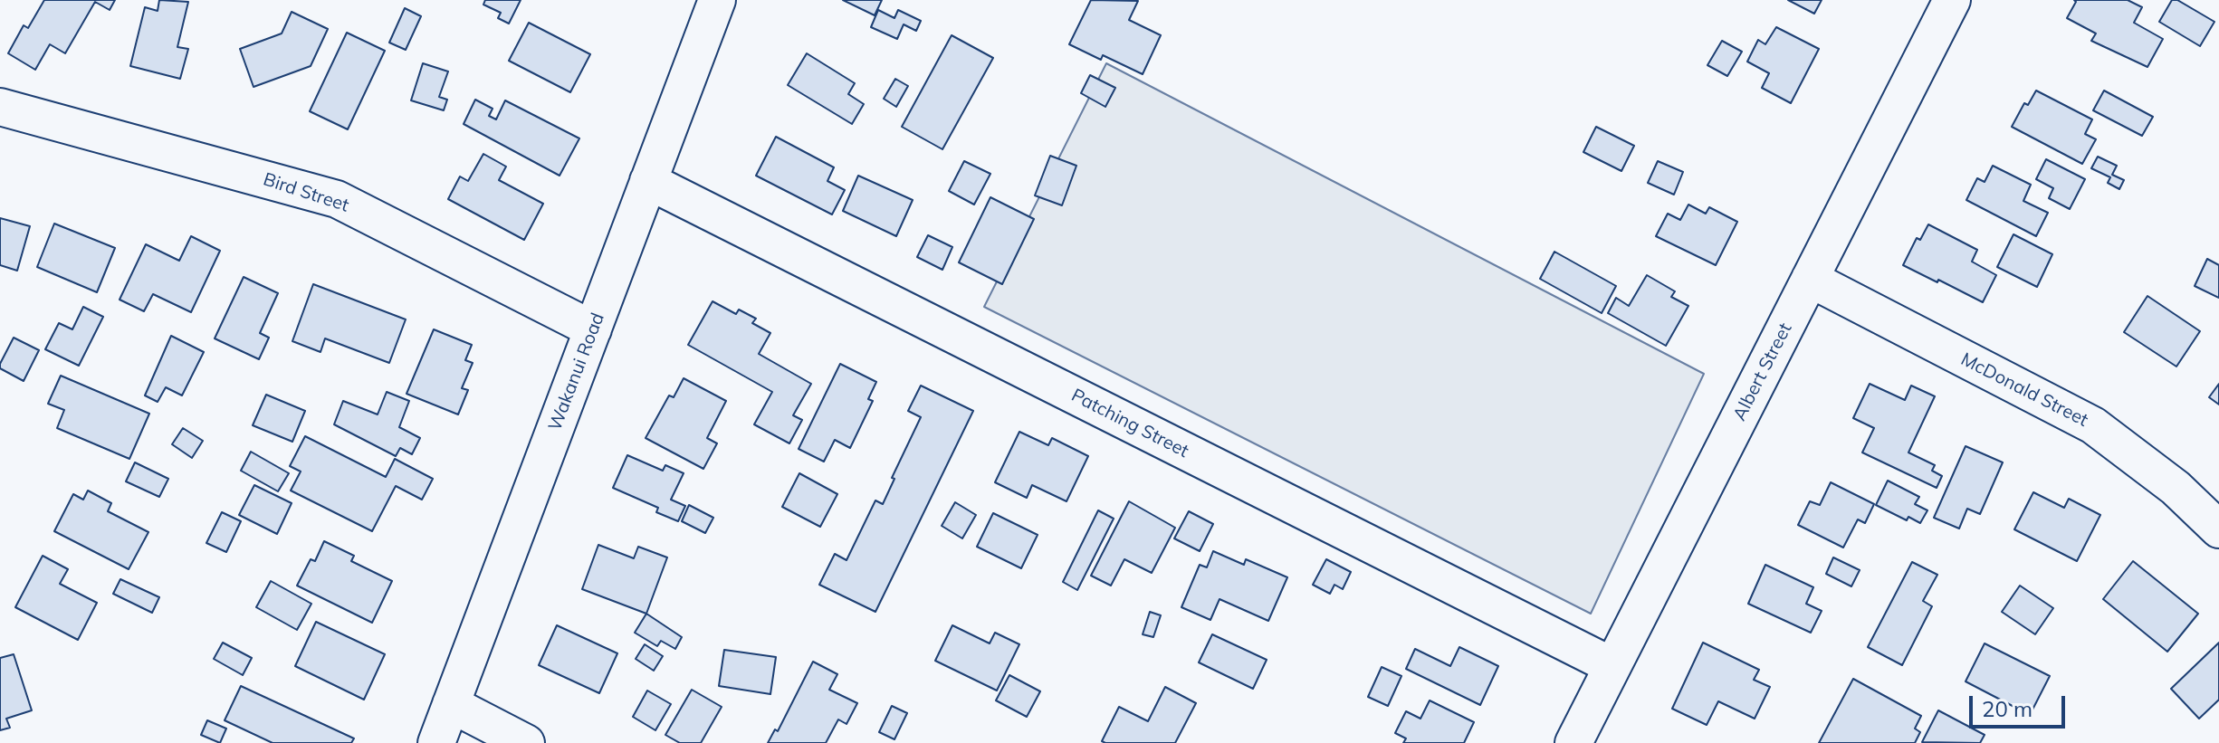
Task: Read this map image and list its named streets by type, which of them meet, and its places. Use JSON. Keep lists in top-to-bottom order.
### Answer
{
  "streets": {
    "street": [
      "Bird Street",
      "Wakanui Road",
      "Albert Street",
      "McDonald Street",
      "Patching Street"
    ]
  },
  "crossings": [
    ["Bird Street", "Wakanui Road"],
    ["Wakanui Road", "Patching Street"],
    ["Albert Street", "McDonald Street"],
    ["Albert Street", "Patching Street"]
  ],
  "scale_bar": "20 m"
}
